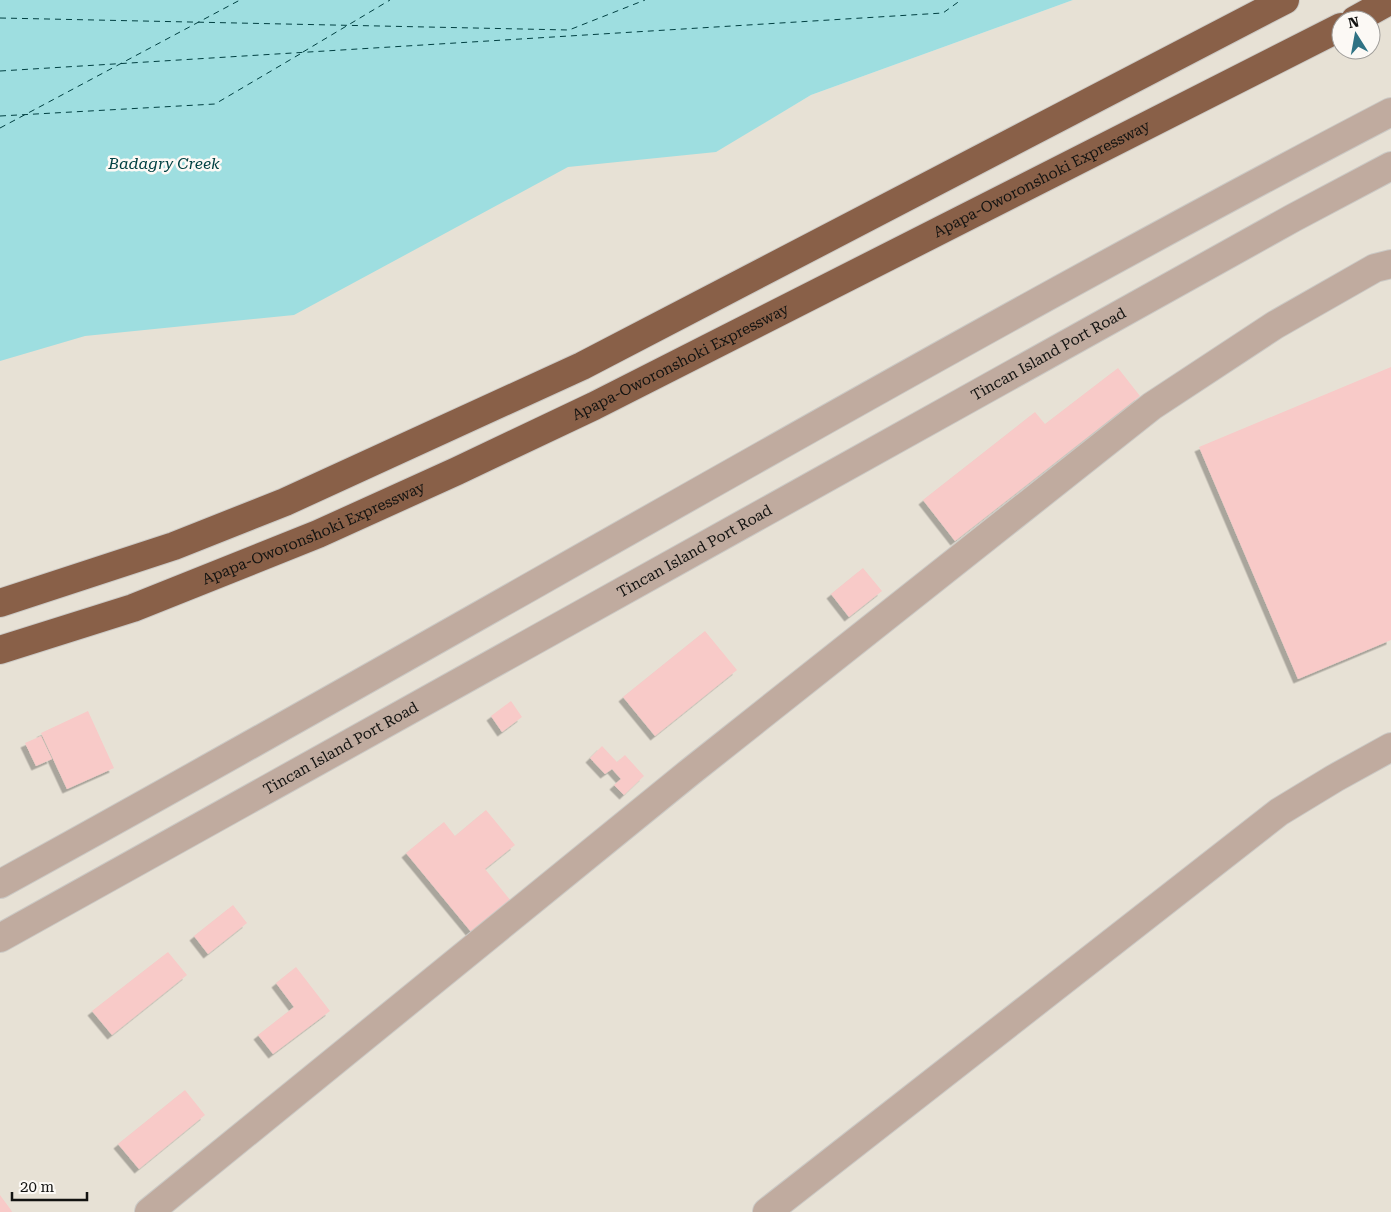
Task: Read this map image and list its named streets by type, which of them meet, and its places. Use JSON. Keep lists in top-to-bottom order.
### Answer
{
  "streets": {
    "highway": ["Apapa-Oworonshoki Expressway"],
    "street": ["Tincan Island Port Road"]
  },
  "water": ["Badagry Creek"],
  "scale_bar": "20 m",
  "north": "top"
}
